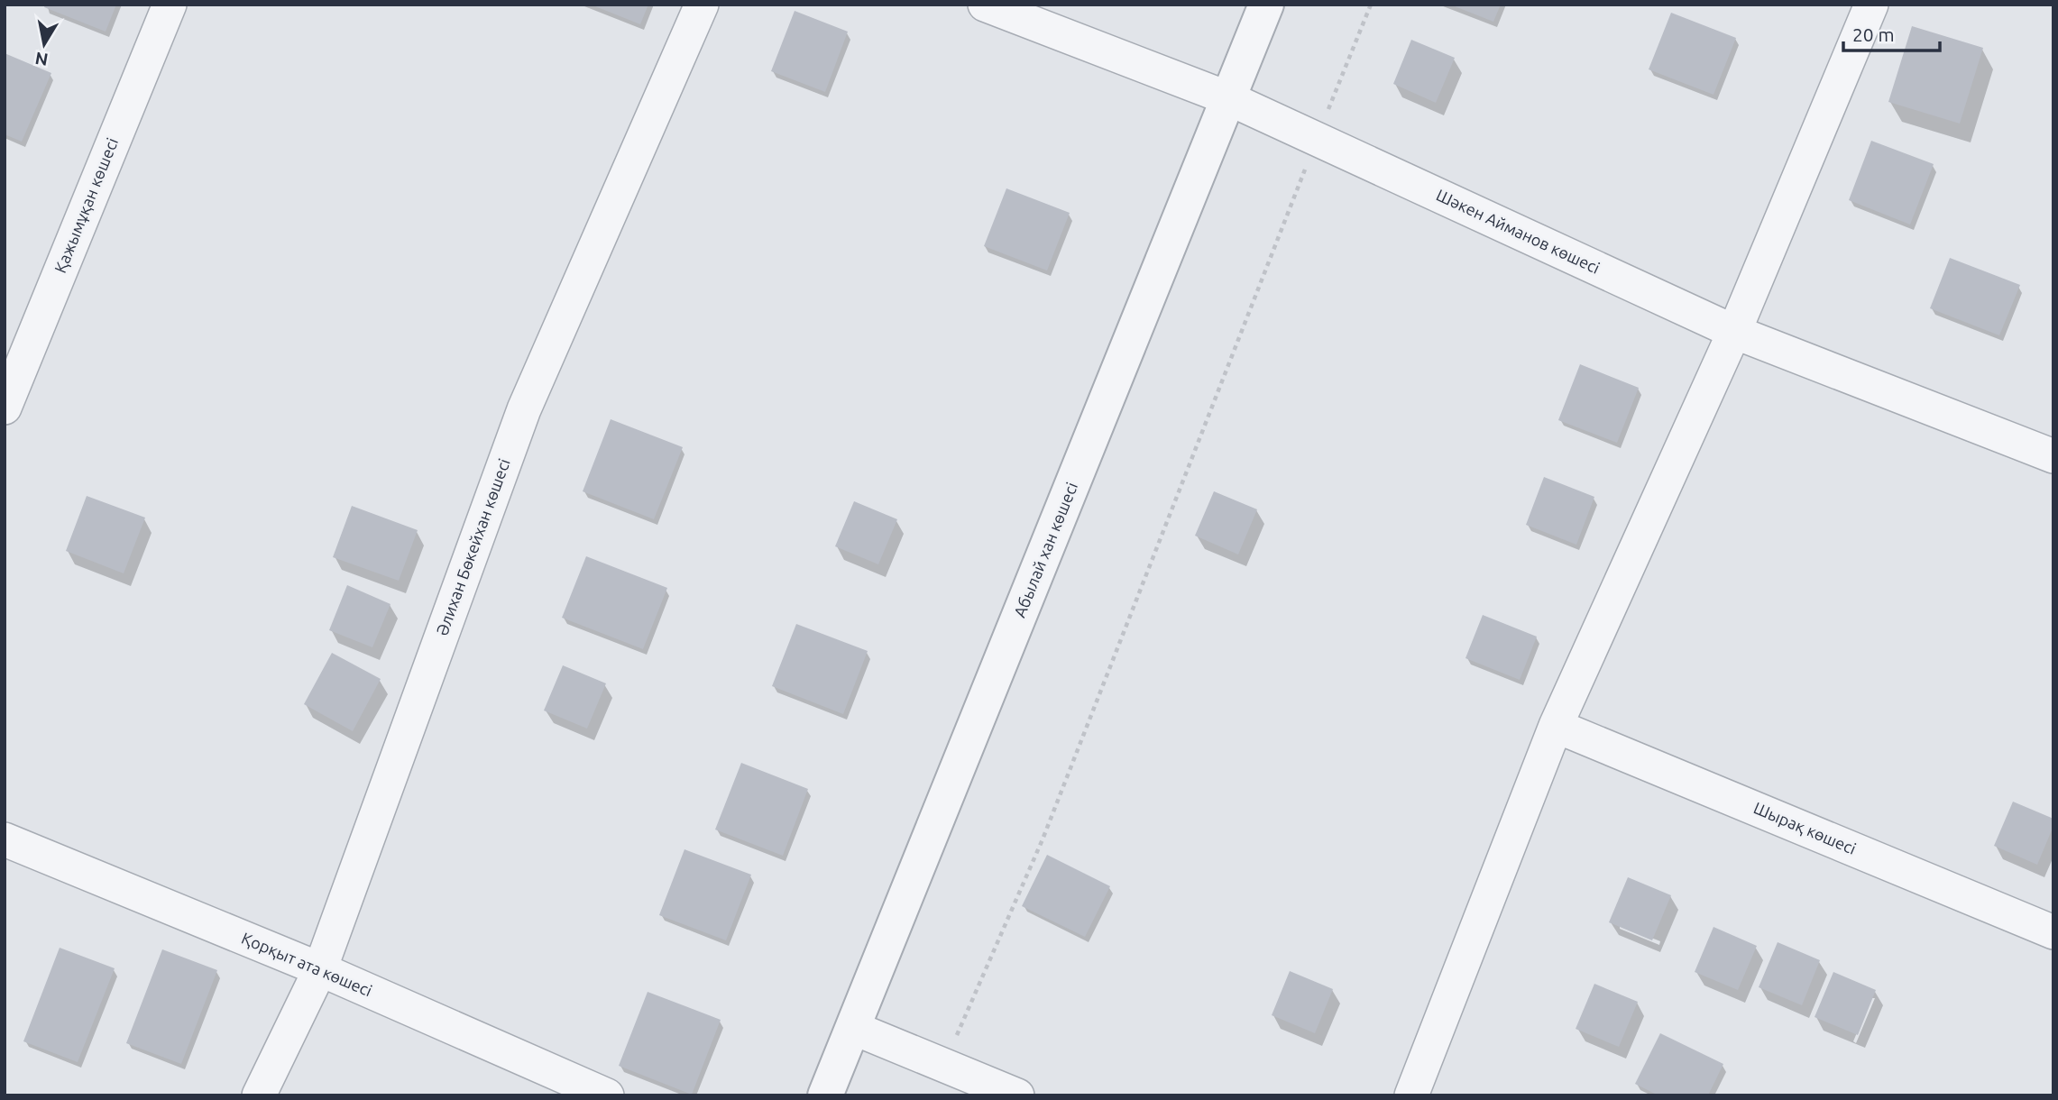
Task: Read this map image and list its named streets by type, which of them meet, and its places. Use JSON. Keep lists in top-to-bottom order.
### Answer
{
  "streets": {
    "street": [
      "Қажымұқан көшесі",
      "Шәкен Айманов көшесі",
      "Әлихан Бөкейхан көшесі",
      "Абылай хан көшесі",
      "Шырақ көшесі",
      "Қорқыт ата көшесі"
    ]
  },
  "crossings": [
    ["Шәкен Айманов көшесі", "Абылай хан көшесі"],
    ["Әлихан Бөкейхан көшесі", "Қорқыт ата көшесі"]
  ],
  "scale_bar": "20 m",
  "north": "bottom"
}
